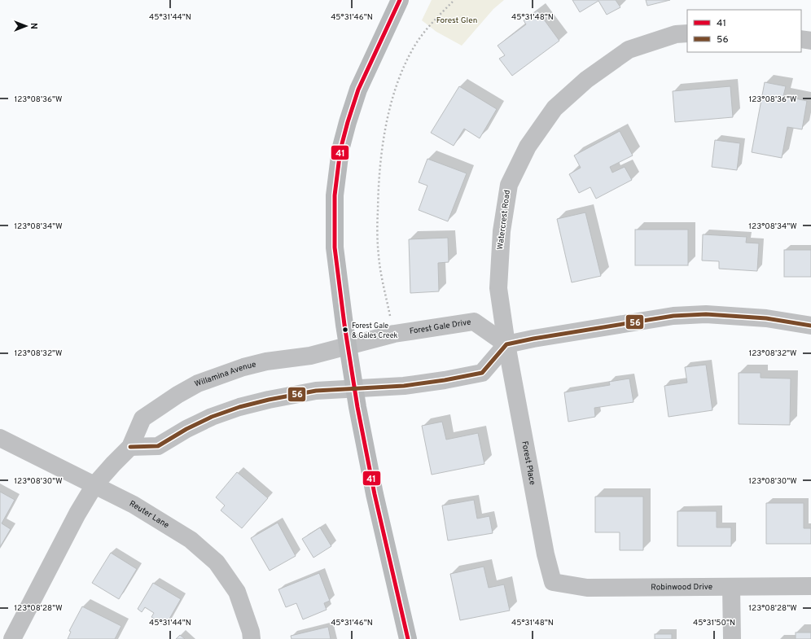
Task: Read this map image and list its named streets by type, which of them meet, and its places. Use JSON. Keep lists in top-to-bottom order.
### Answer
{
  "streets": {
    "street": [
      "Watercrest Road",
      "Forest Gale Drive",
      "Willamina Avenue",
      "Forest Place",
      "Reuter Lane",
      "Robinwood Drive"
    ]
  },
  "crossings": [
    ["Watercrest Road", "Forest Gale Drive"],
    ["Watercrest Road", "Forest Place"],
    ["Forest Gale Drive", "Willamina Avenue"],
    ["Forest Gale Drive", "Forest Place"],
    ["Willamina Avenue", "Reuter Lane"],
    ["Forest Place", "Robinwood Drive"]
  ],
  "parks": ["Forest Glen"],
  "places": ["Forest Gale & Gales Creek"],
  "lines": ["transit line 41", "transit line 56"],
  "legend": ["41", "56"],
  "north": "right",
  "coordinates": [
    "45°31'44\"N",
    "45°31'46\"N",
    "45°31'48\"N",
    "123°08'36\"W",
    "123°08'34\"W",
    "123°08'32\"W",
    "123°08'30\"W",
    "123°08'28\"W",
    "45°31'50\"N"
  ]
}
